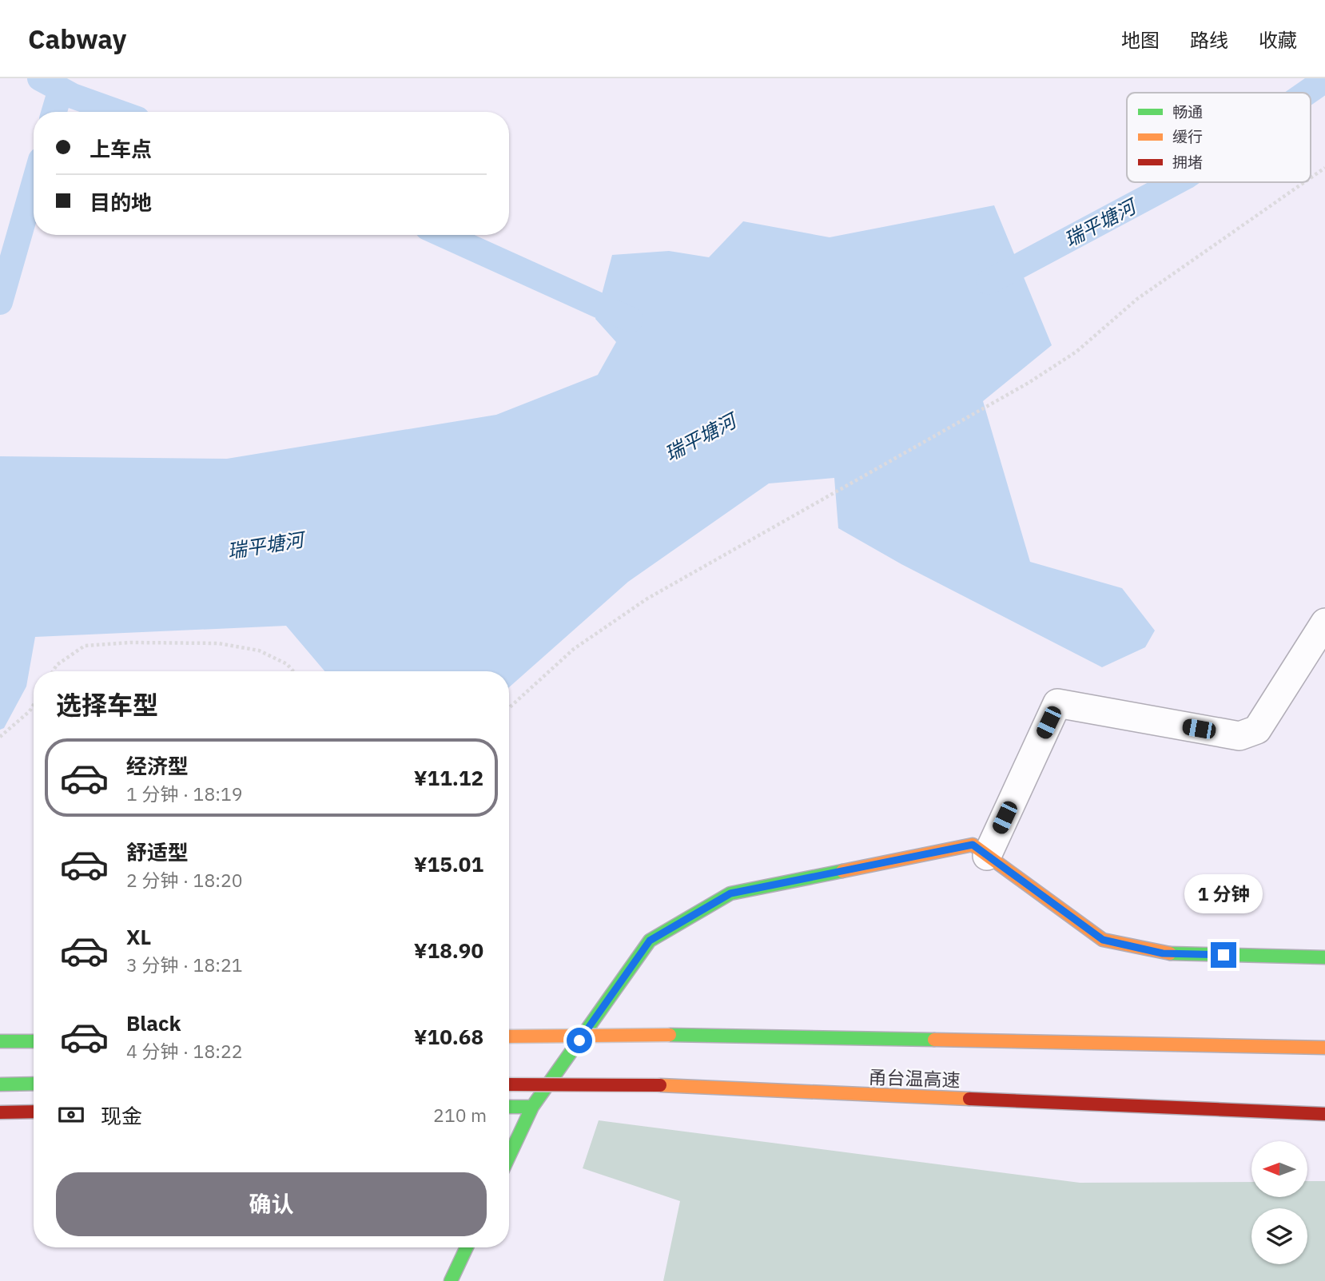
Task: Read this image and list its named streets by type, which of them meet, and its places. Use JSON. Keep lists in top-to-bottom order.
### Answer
{
  "streets": {
    "main road": ["甬台温高速"]
  },
  "water": ["瑞平塘河"],
  "legend": ["畅通", "缓行", "拥堵"],
  "north": "left",
  "page": {
    "header": "Cabway",
    "nav": ["地图", "路线", "收藏"],
    "banner": ["上车点", "目的地"],
    "heading": "选择车型",
    "list": [
      {
        "name": "经济型",
        "note": "1 分钟 · 18:19",
        "value": "¥11.12"
      },
      {
        "name": "舒适型",
        "note": "2 分钟 · 18:20",
        "value": "¥15.01"
      },
      {
        "name": "XL",
        "note": "3 分钟 · 18:21",
        "value": "¥18.90"
      },
      {
        "name": "Black",
        "note": "4 分钟 · 18:22",
        "value": "¥10.68"
      }
    ],
    "bubble": "1 分钟",
    "pay": ["现金", "210 m"],
    "buttons": "确认"
  }
}
